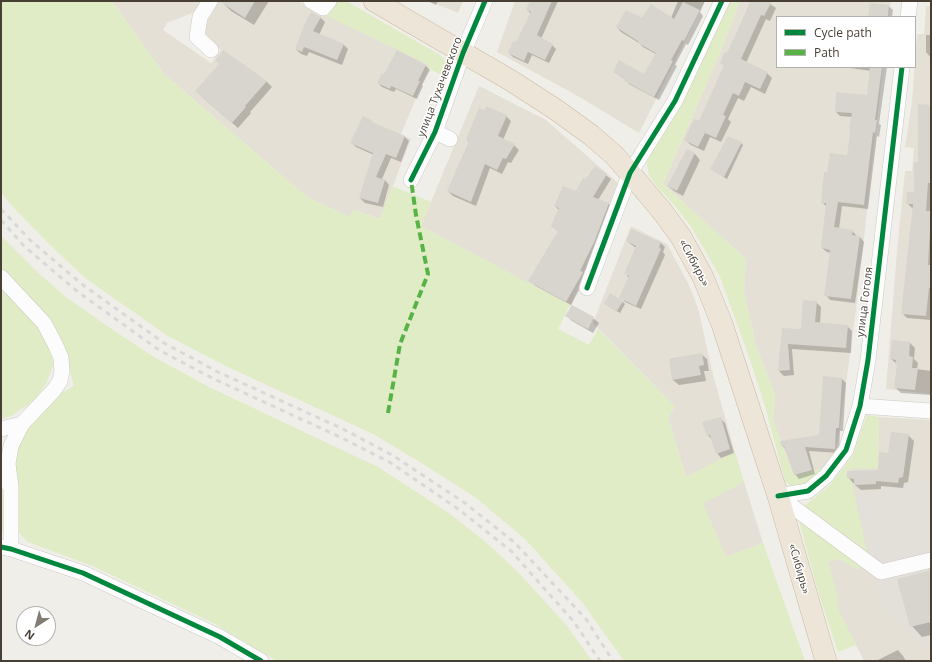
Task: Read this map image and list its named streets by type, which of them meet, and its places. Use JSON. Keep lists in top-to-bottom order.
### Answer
{
  "streets": {
    "highway": ["«Сибирь»"],
    "street": ["улица Тухачевского", "улица Гоголя"]
  },
  "crossings": [
    ["улица Тухачевского", "«Сибирь»"],
    ["«Сибирь»", "улица Гоголя"]
  ],
  "legend": ["Cycle path", "Path"],
  "north": "bottom left"
}
